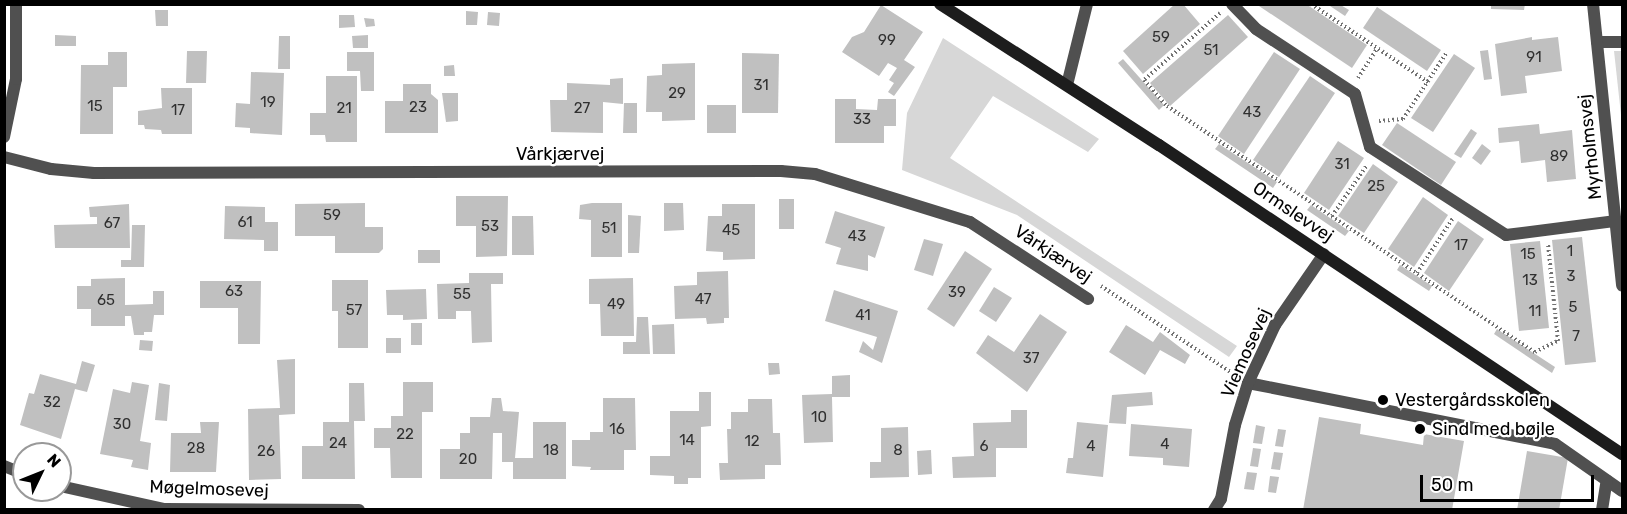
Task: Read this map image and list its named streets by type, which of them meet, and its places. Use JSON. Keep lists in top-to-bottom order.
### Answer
{
  "streets": {
    "street": [
      "Myrholmsvej",
      "Vårkjærvej",
      "Ormslevvej",
      "Viemosevej",
      "Møgelmosevej"
    ]
  },
  "crossings": [
    ["Ormslevvej", "Viemosevej"]
  ],
  "places": ["Vestergårdsskolen", "Sind med bøjle"],
  "house_numbers": [
    "59",
    "99",
    "51",
    "91",
    "31",
    "29",
    "19",
    "15",
    "23",
    "21",
    "27",
    "17",
    "43",
    "33",
    "89",
    "31",
    "25",
    "59",
    "61",
    "67",
    "53",
    "51",
    "45",
    "43",
    "17",
    "1",
    "15",
    "3",
    "13",
    "63",
    "39",
    "55",
    "47",
    "65",
    "49",
    "5",
    "57",
    "11",
    "41",
    "7",
    "37",
    "32",
    "10",
    "30",
    "16",
    "22",
    "14",
    "12",
    "24",
    "4",
    "6",
    "4",
    "28",
    "18",
    "8",
    "26",
    "20"
  ],
  "scale_bar": "50 m",
  "north": "top right"
}
